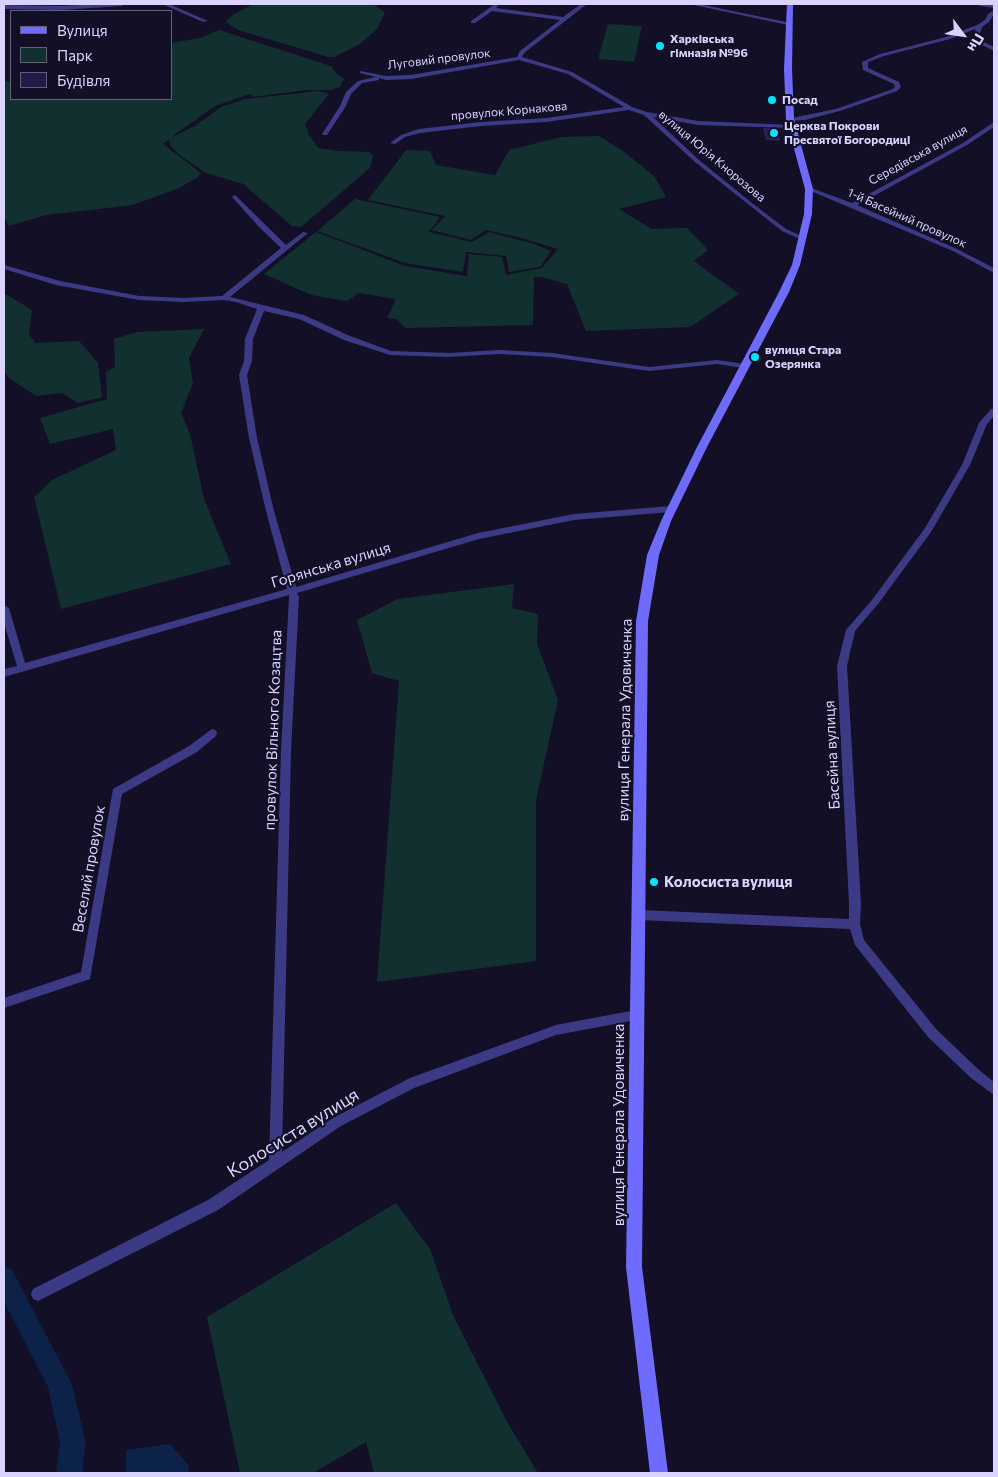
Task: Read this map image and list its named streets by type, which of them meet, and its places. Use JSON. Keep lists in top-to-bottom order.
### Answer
{
  "streets": {
    "main road": ["вулиця Генерала Удовиченка"],
    "street": [
      "Луговий провулок",
      "провулок Корнакова",
      "Середівська вулиця",
      "вулиця Юрія Кнорозова",
      "1-й Басейний провулок",
      "Горянська вулиця",
      "провулок Вільного Козацтва",
      "Басейна вулиця",
      "Веселий провулок",
      "Колосиста вулиця"
    ]
  },
  "crossings": [
    ["Луговий провулок", "вулиця Юрія Кнорозова"],
    ["провулок Корнакова", "вулиця Юрія Кнорозова"],
    ["Середівська вулиця", "1-й Басейний провулок"],
    ["вулиця Юрія Кнорозова", "вулиця Генерала Удовиченка"],
    ["1-й Басейний провулок", "вулиця Генерала Удовиченка"],
    ["Горянська вулиця", "вулиця Генерала Удовиченка"],
    ["Горянська вулиця", "провулок Вільного Козацтва"],
    ["вулиця Генерала Удовиченка", "Колосиста вулиця"],
    ["провулок Вільного Козацтва", "Колосиста вулиця"]
  ],
  "places": [
    "Харківська гімназія №96",
    "Посад",
    "Церква Покрови Пресвятої Богородиці",
    "вулиця Стара Озерянка",
    "Колосиста вулиця"
  ],
  "legend": ["Вулиця", "Парк", "Будівля"],
  "north": "bottom right"
}
